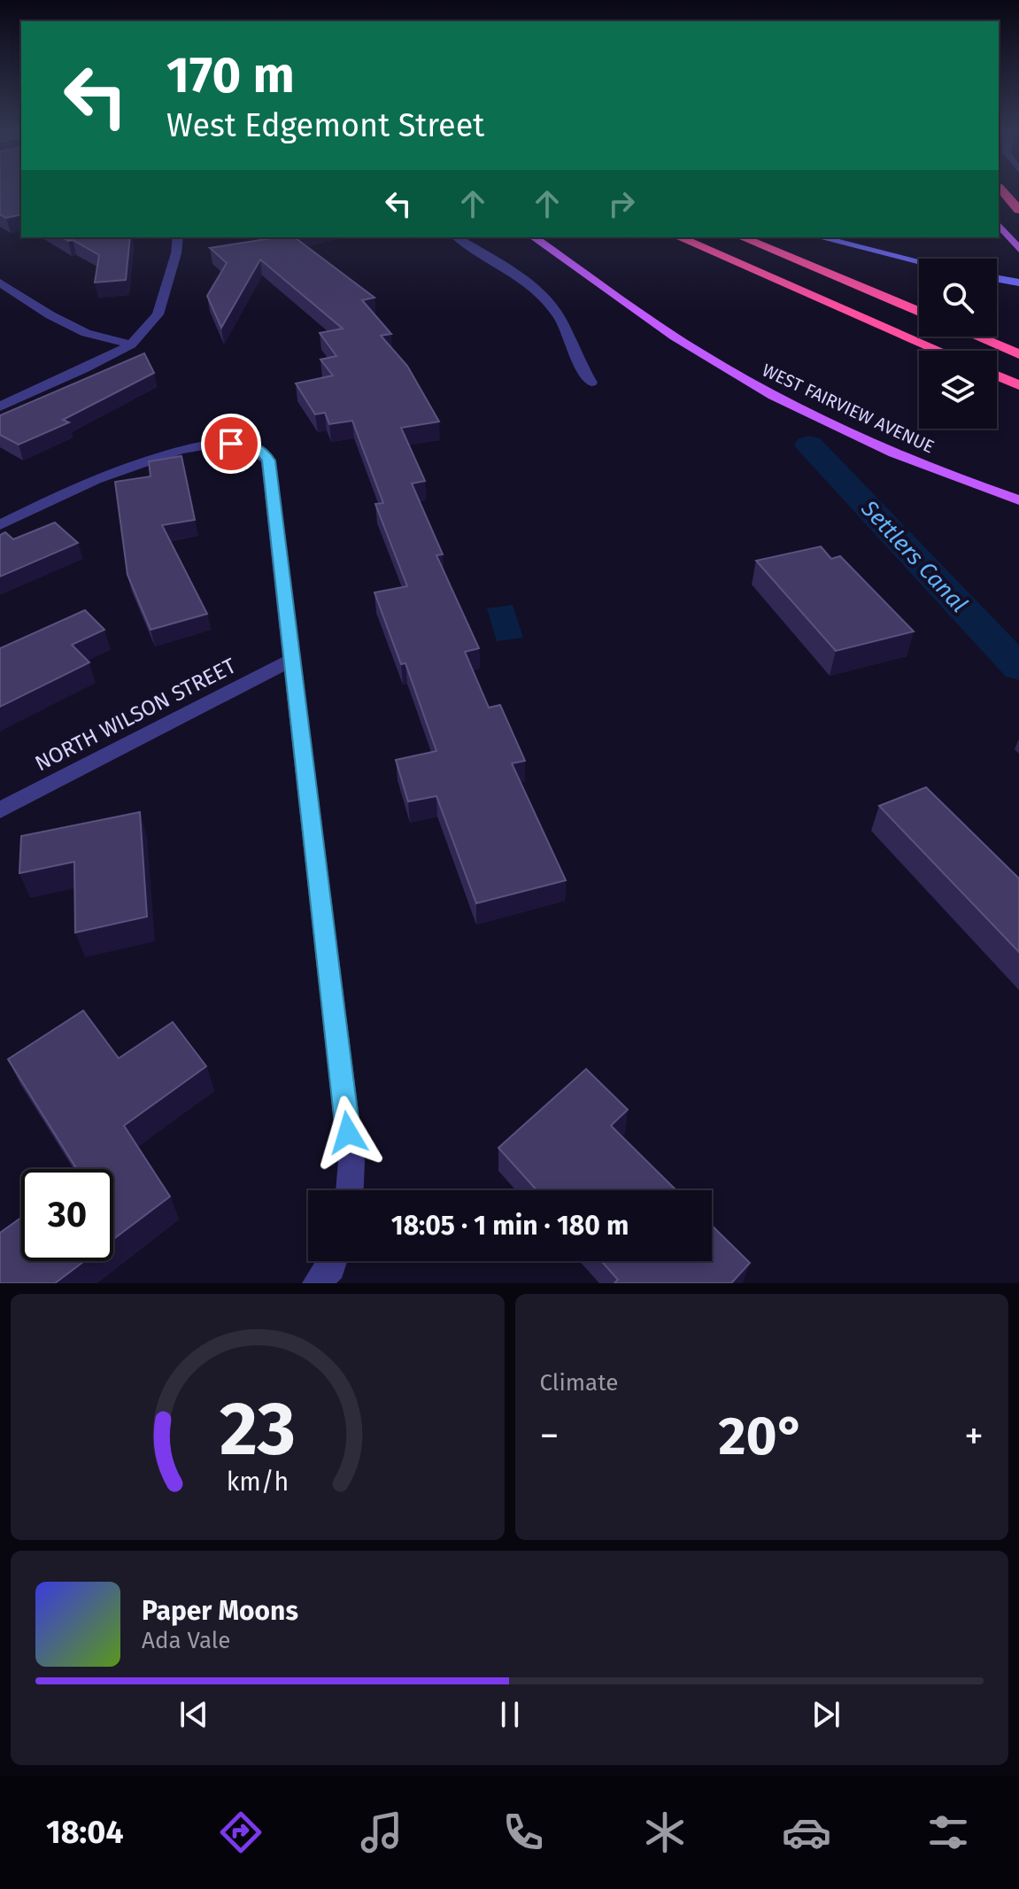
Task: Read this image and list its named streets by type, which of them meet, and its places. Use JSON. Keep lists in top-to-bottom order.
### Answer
{
  "streets": {
    "main road": ["WEST FAIRVIEW AVENUE"],
    "street": ["NORTH WILSON STREET"]
  },
  "water": ["Settlers Canal"],
  "page": {
    "turn": ["170 m", "West Edgemont Street"],
    "limit": "30",
    "trip": "18:05 · 1 min · 180 m",
    "tile": "Climate",
    "heat": ["−", "20°", "+"],
    "song": ["Paper Moons", "Ada Vale"],
    "tabs": "18:04",
    "gauge": ["23", "km/h"]
  }
}
